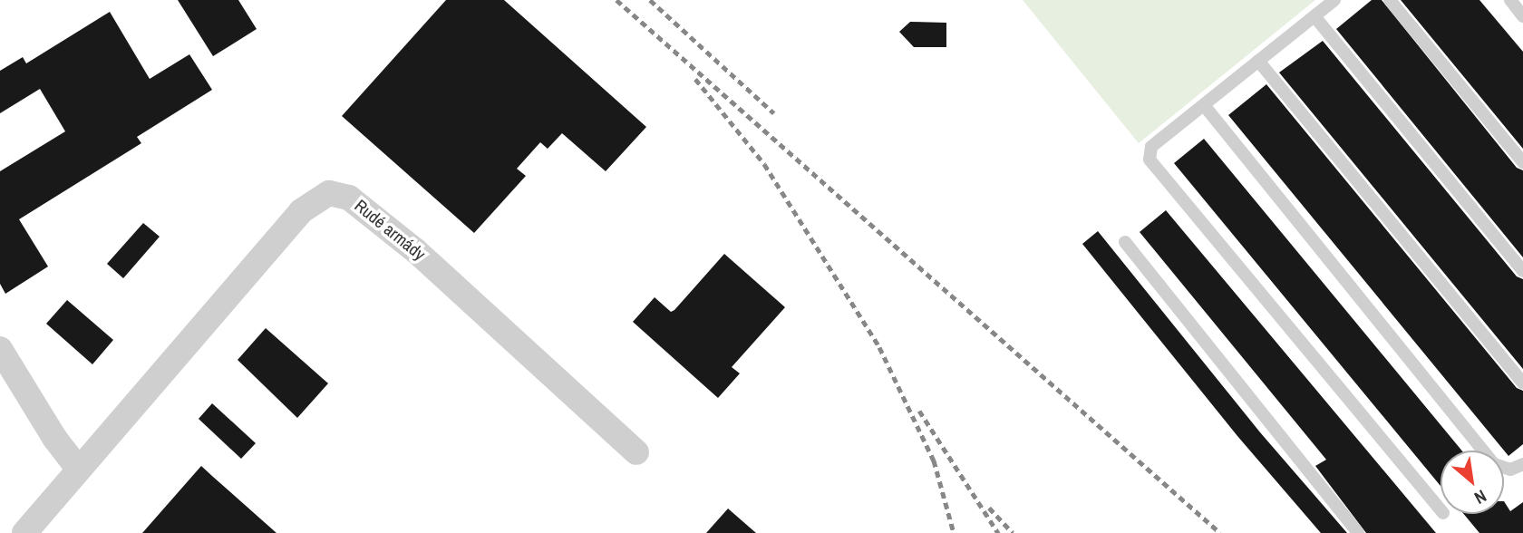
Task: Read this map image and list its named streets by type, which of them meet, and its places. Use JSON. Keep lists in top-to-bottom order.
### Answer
{
  "streets": {
    "street": ["Rudé armády"]
  },
  "north": "bottom right"
}
